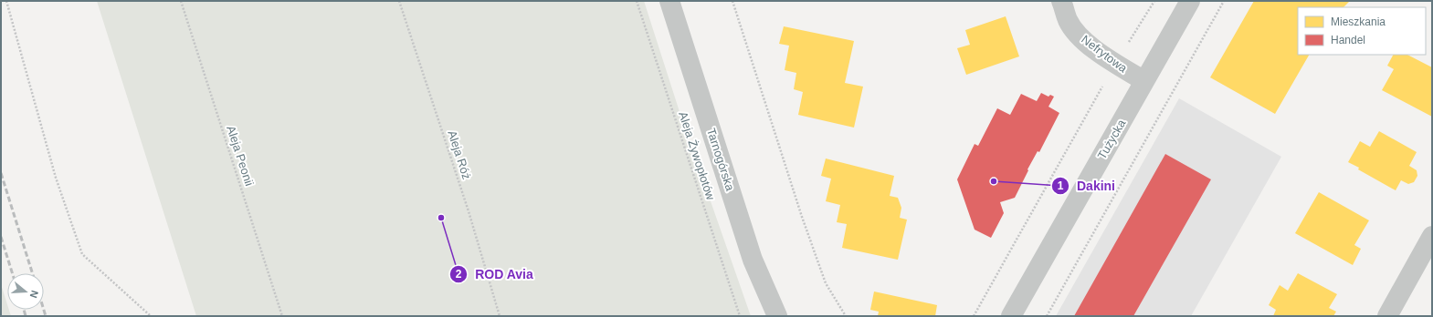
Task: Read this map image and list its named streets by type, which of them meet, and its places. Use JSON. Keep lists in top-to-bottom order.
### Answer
{
  "streets": {
    "street": ["Nefrytowa", "Tużycka", "Tarnogórska"],
    "path": ["Aleja Róż", "Aleja Peonii", "Aleja Żywopłotów"]
  },
  "crossings": [
    ["Nefrytowa", "Tużycka"]
  ],
  "places": ["Dakini", "ROD Avia"],
  "legend": ["Mieszkania", "Handel"],
  "north": "right"
}
